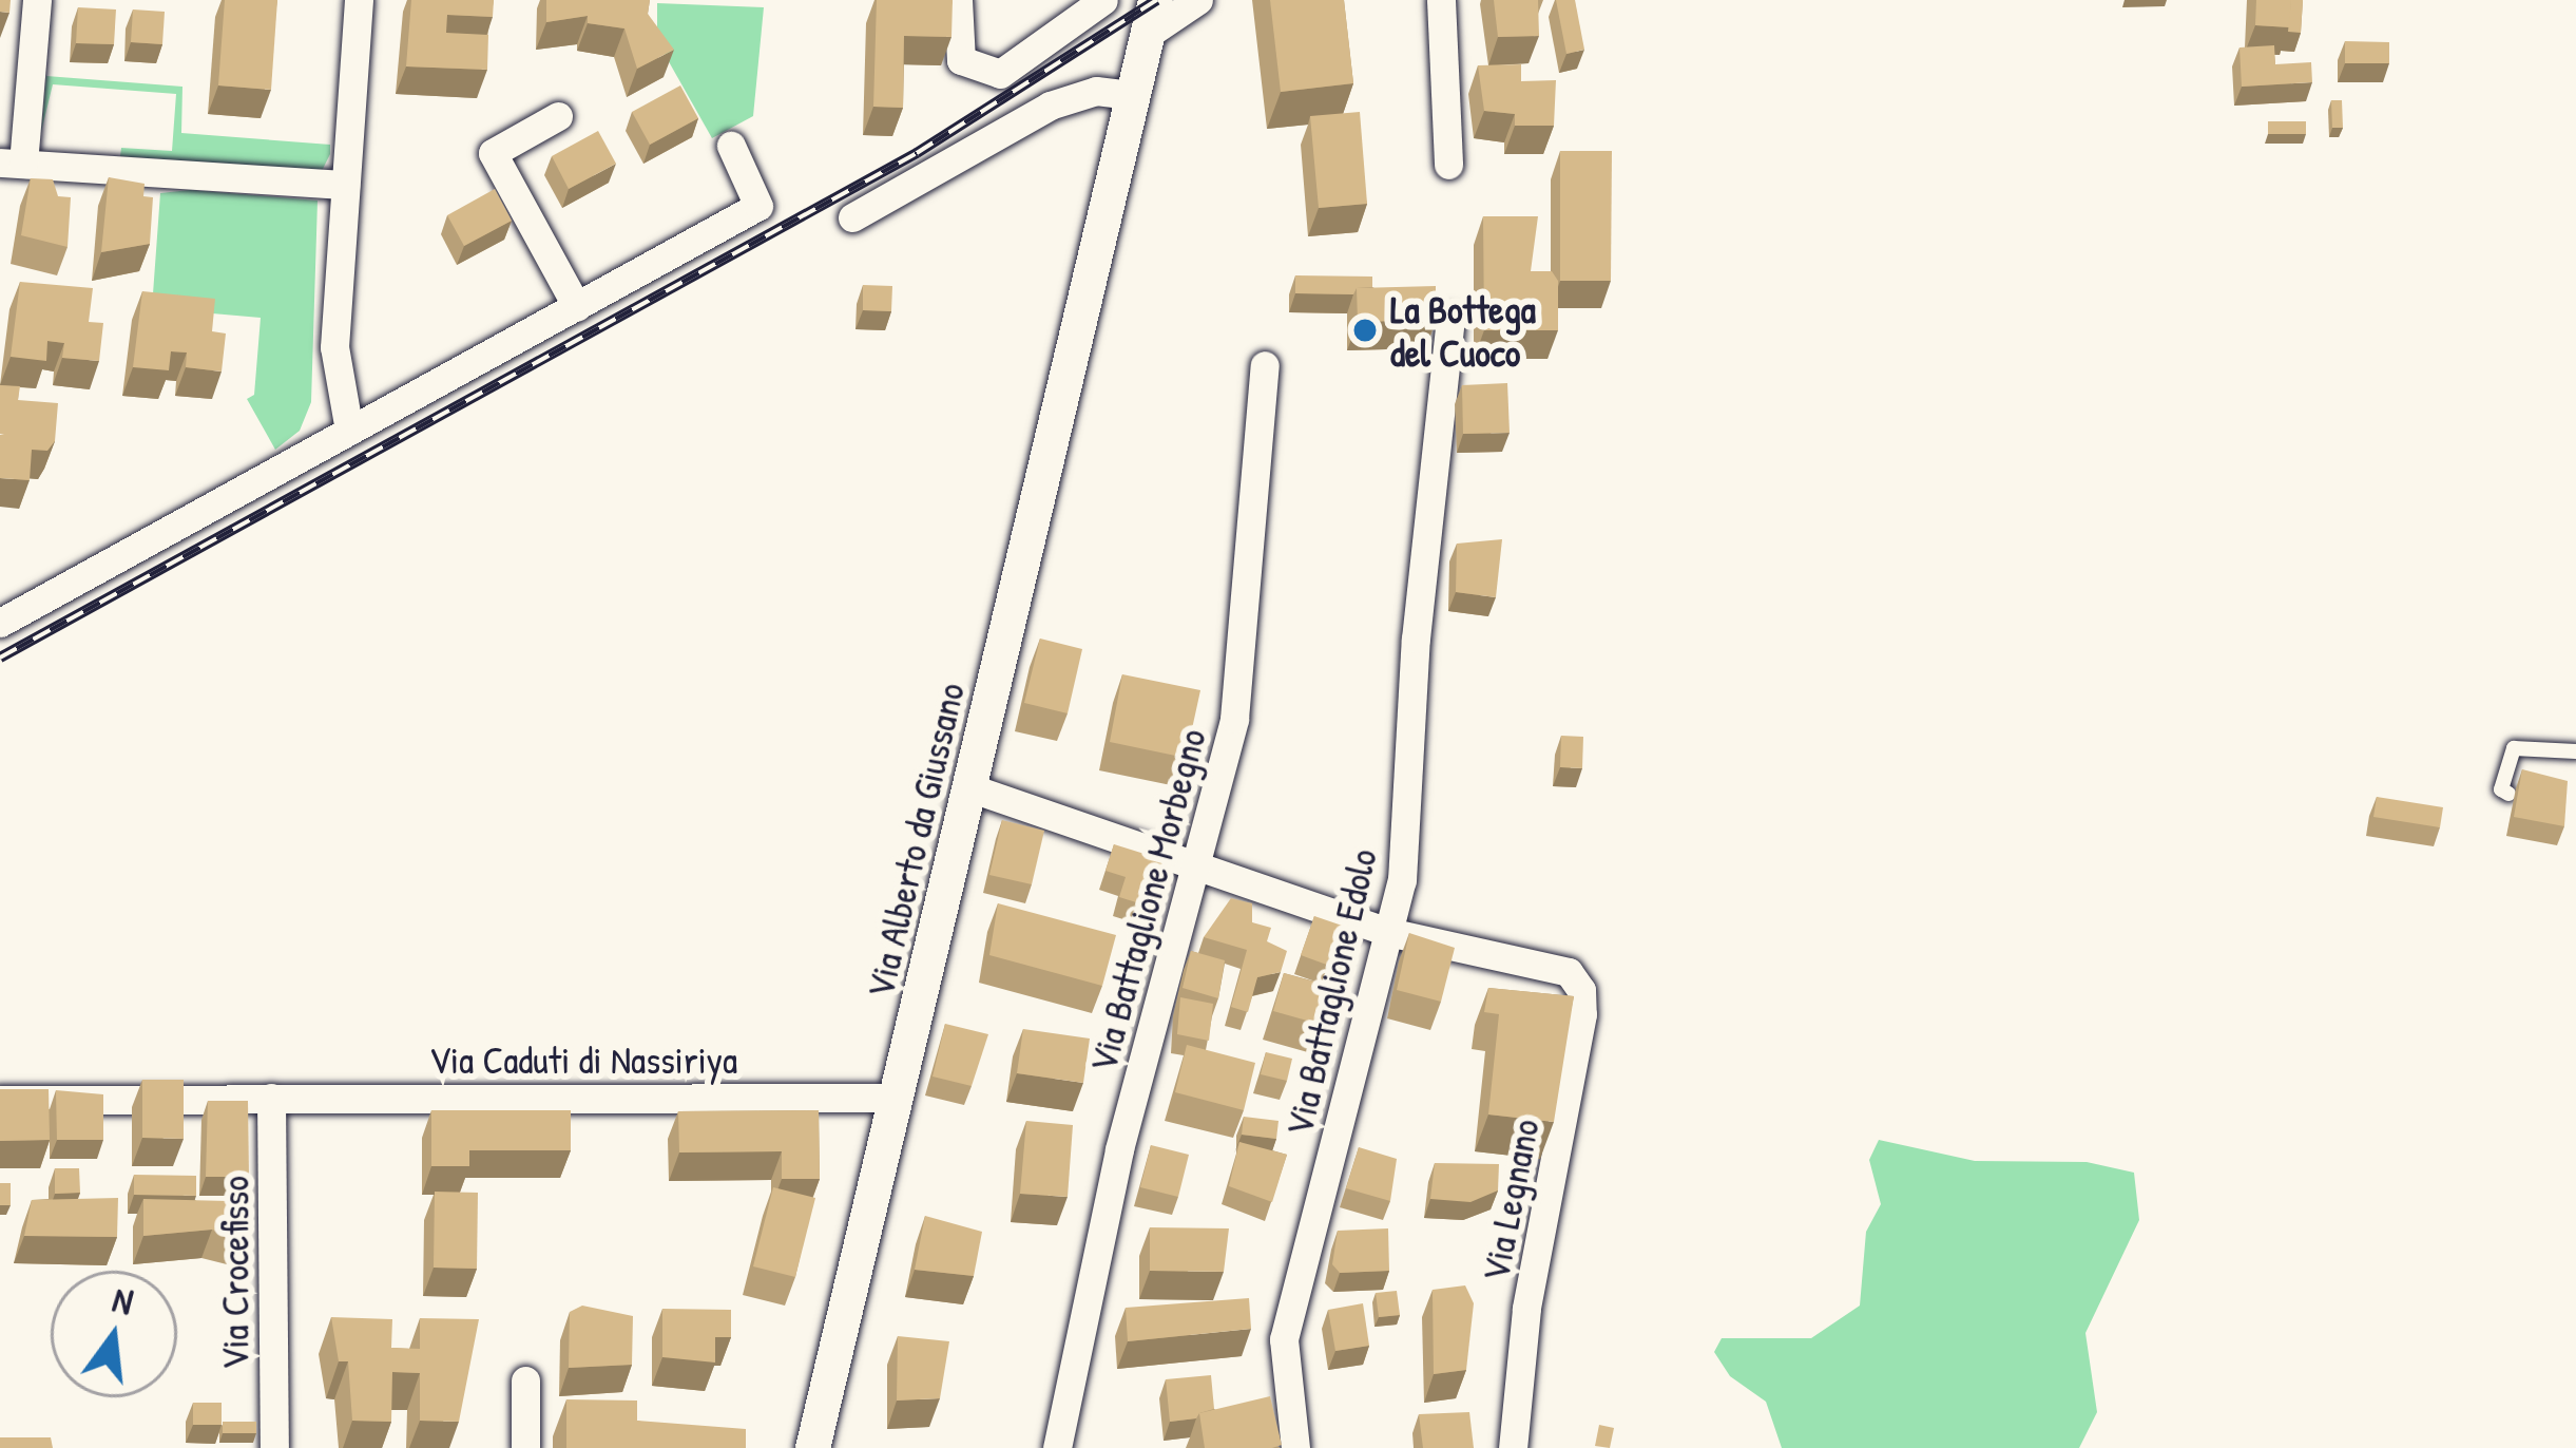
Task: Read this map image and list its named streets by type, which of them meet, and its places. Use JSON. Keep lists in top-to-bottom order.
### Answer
{
  "streets": {
    "street": [
      "Via Alberto da Giussano",
      "Via Battaglione Morbegno",
      "Via Battaglione Edolo",
      "Via Caduti di Nassiriya",
      "Via Legnano",
      "Via Crocefisso"
    ]
  },
  "crossings": [
    ["Via Alberto da Giussano", "Via Caduti di Nassiriya"],
    ["Via Battaglione Edolo", "Via Legnano"],
    ["Via Caduti di Nassiriya", "Via Crocefisso"]
  ],
  "places": ["La Bottega del Cuoco"],
  "north": "top"
}
